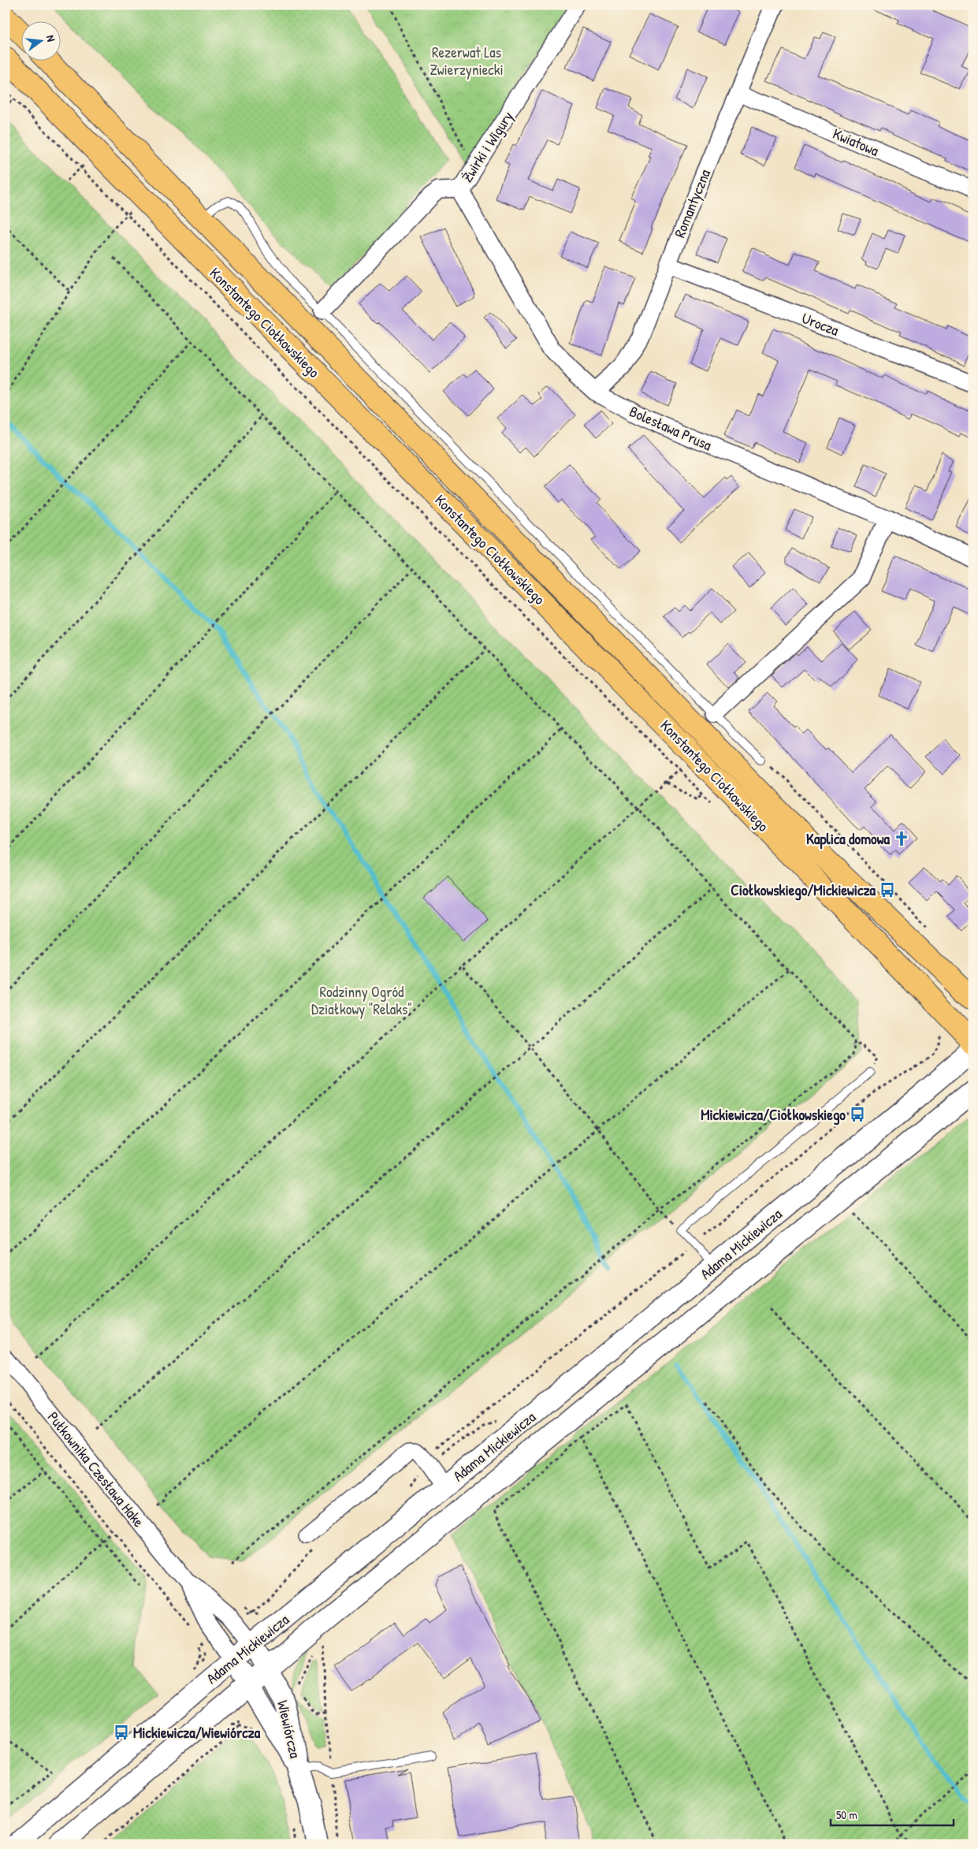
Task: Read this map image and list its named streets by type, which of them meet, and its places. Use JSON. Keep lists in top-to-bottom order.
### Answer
{
  "streets": {
    "main road": ["Konstantego Ciołkowskiego"],
    "street": [
      "Kwiatowa",
      "Żwirki i Wigury",
      "Romantyczna",
      "Urocza",
      "Bolesława Prusa",
      "Adama Mickiewicza",
      "Pułkownika Czesława Hake",
      "Wiewiórcza"
    ]
  },
  "crossings": [
    ["Kwiatowa", "Romantyczna"],
    ["Żwirki i Wigury", "Bolesława Prusa"],
    ["Romantyczna", "Urocza"],
    ["Romantyczna", "Bolesława Prusa"],
    ["Adama Mickiewicza", "Pułkownika Czesława Hake"],
    ["Adama Mickiewicza", "Wiewiórcza"],
    ["Pułkownika Czesława Hake", "Wiewiórcza"]
  ],
  "parks": ["Rezerwat Las Zwierzyniecki", "Rodzinny Ogród Działkowy \"Relaks\""],
  "places": {
    "church": ["Kaplica domowa"],
    "bus stop": ["Ciołkowskiego/Mickiewicza", "Mickiewicza/Ciołkowskiego", "Mickiewicza/Wiewiórcza"]
  },
  "scale_bar": "50 m",
  "north": "right"
}
